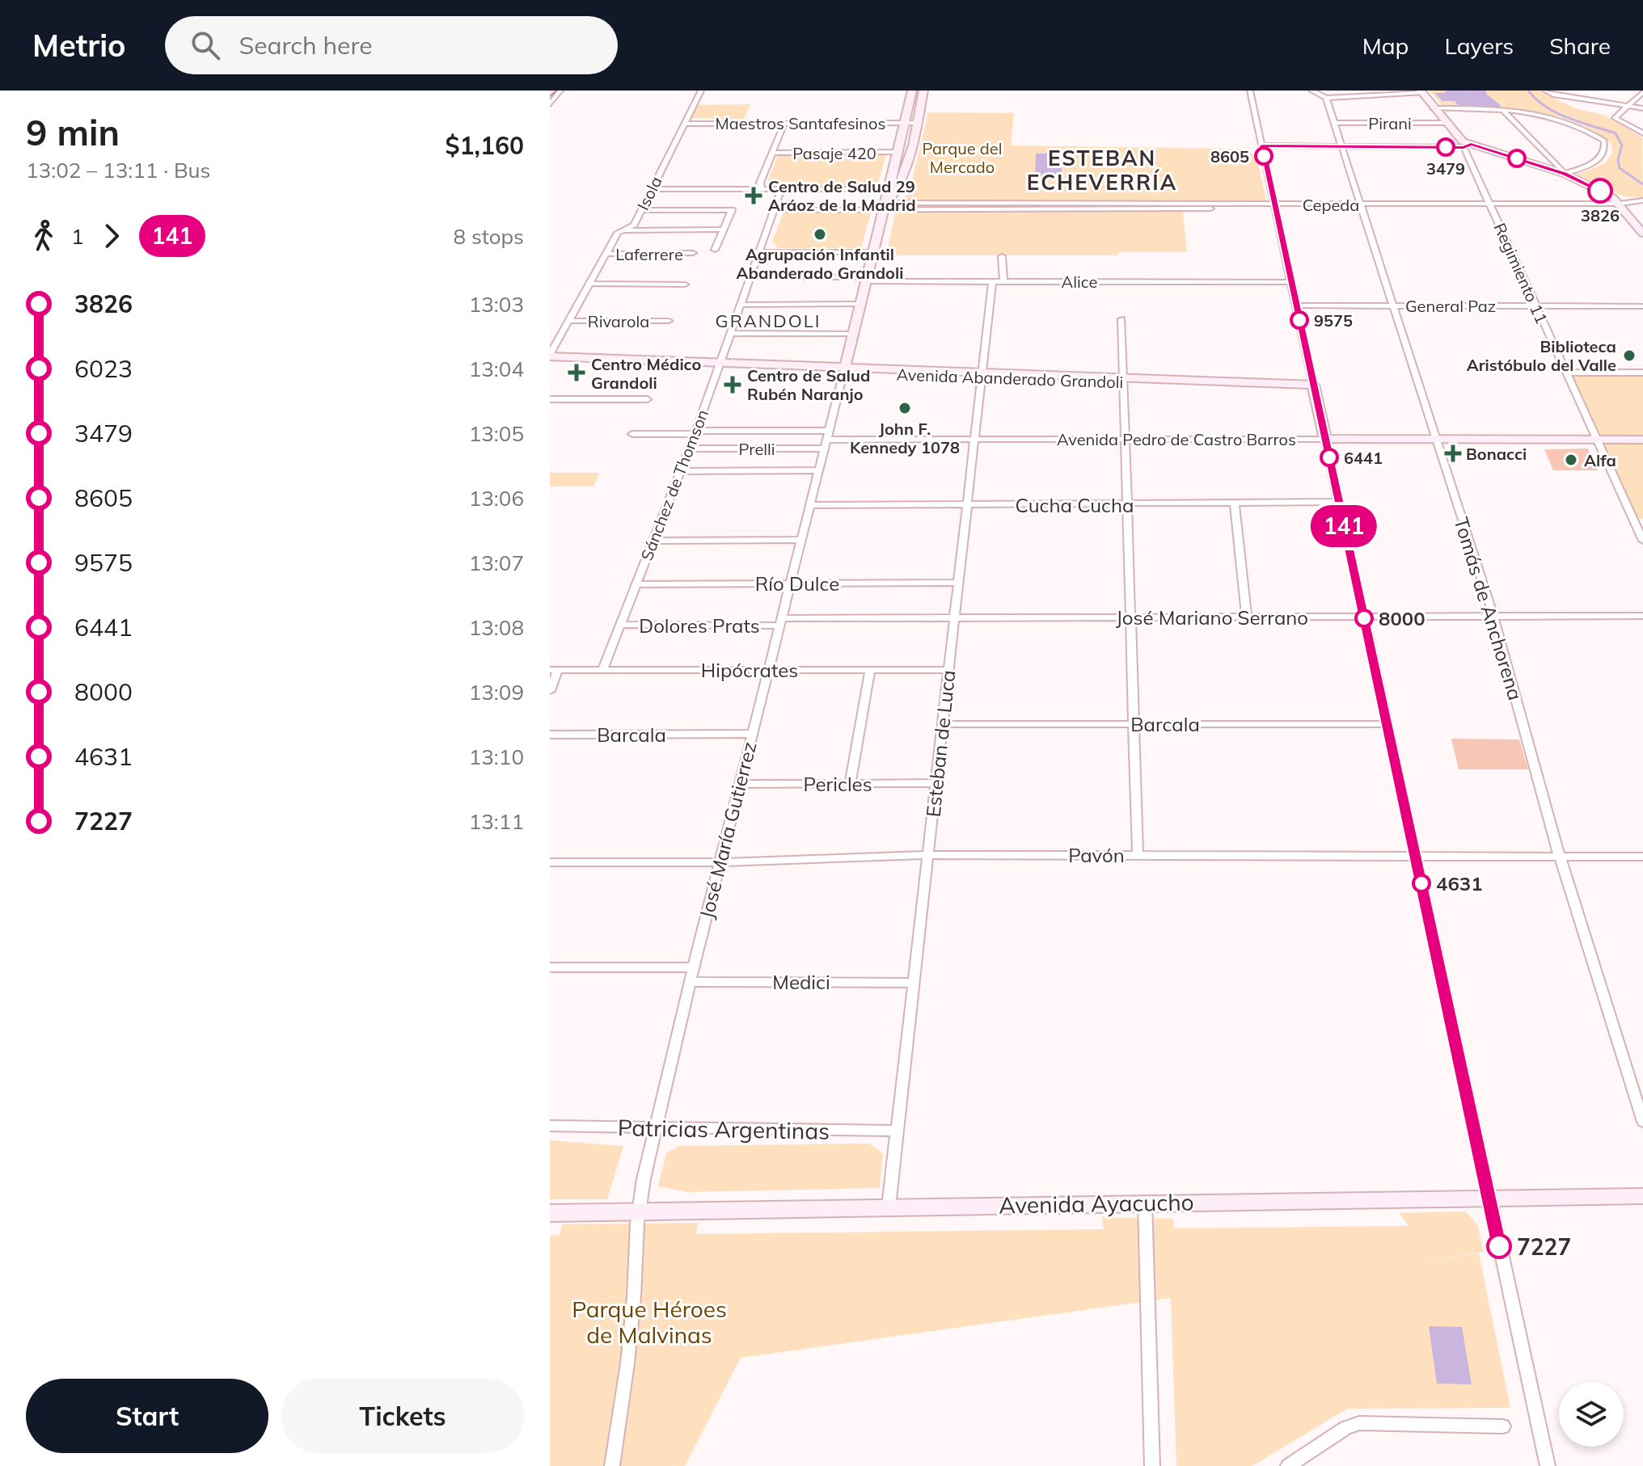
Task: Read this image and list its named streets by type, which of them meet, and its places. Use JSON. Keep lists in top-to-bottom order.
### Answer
{
  "streets": {
    "street": [
      "Maestros Santafesinos",
      "Pirani",
      "Pasaje 420",
      "Isola",
      "Cepeda",
      "Laferrere",
      "Regimiento 11",
      "Alice",
      "General Paz",
      "Rivarola",
      "Avenida Abanderado Grandoli",
      "Avenida Pedro de Castro Barros",
      "Prelli",
      "Sánchez de Thomson",
      "Cucha Cucha",
      "Río Dulce",
      "Tomás de Anchorena",
      "José Mariano Serrano",
      "Dolores Prats",
      "Hipócrates",
      "Barcala",
      "Esteban de Luca",
      "Pericles",
      "José María Gutierrez",
      "Pavón",
      "Medici",
      "Patricias Argentinas",
      "Avenida Ayacucho"
    ]
  },
  "crossings": [
    ["Maestros Santafesinos", "Isola"],
    ["Maestros Santafesinos", "José María Gutierrez"],
    ["Pirani", "Tomás de Anchorena"],
    ["Pasaje 420", "José María Gutierrez"],
    ["Isola", "Laferrere"],
    ["Isola", "Rivarola"],
    ["Isola", "Avenida Abanderado Grandoli"],
    ["Cepeda", "Regimiento 11"],
    ["Cepeda", "Sánchez de Thomson"],
    ["Cepeda", "Tomás de Anchorena"],
    ["Cepeda", "José María Gutierrez"],
    ["Regimiento 11", "General Paz"],
    ["Regimiento 11", "Avenida Pedro de Castro Barros"],
    ["Alice", "Sánchez de Thomson"],
    ["Alice", "Esteban de Luca"],
    ["Alice", "José María Gutierrez"],
    ["General Paz", "Tomás de Anchorena"],
    ["Avenida Abanderado Grandoli", "Sánchez de Thomson"],
    ["Avenida Abanderado Grandoli", "Esteban de Luca"],
    ["Avenida Abanderado Grandoli", "José María Gutierrez"],
    ["Avenida Pedro de Castro Barros", "Sánchez de Thomson"],
    ["Avenida Pedro de Castro Barros", "Tomás de Anchorena"],
    ["Avenida Pedro de Castro Barros", "Esteban de Luca"],
    ["Avenida Pedro de Castro Barros", "José María Gutierrez"],
    ["Prelli", "Sánchez de Thomson"],
    ["Prelli", "José María Gutierrez"],
    ["Sánchez de Thomson", "Río Dulce"],
    ["Sánchez de Thomson", "Dolores Prats"],
    ["Sánchez de Thomson", "Hipócrates"],
    ["Cucha Cucha", "Esteban de Luca"],
    ["Cucha Cucha", "José María Gutierrez"],
    ["Río Dulce", "Esteban de Luca"],
    ["Río Dulce", "José María Gutierrez"],
    ["Tomás de Anchorena", "José Mariano Serrano"],
    ["Tomás de Anchorena", "Pavón"],
    ["José Mariano Serrano", "Dolores Prats"],
    ["José Mariano Serrano", "Esteban de Luca"],
    ["José Mariano Serrano", "José María Gutierrez"],
    ["Dolores Prats", "José María Gutierrez"],
    ["Hipócrates", "Esteban de Luca"],
    ["Hipócrates", "José María Gutierrez"],
    ["Barcala", "Esteban de Luca"],
    ["Barcala", "José María Gutierrez"],
    ["Esteban de Luca", "Pericles"],
    ["Esteban de Luca", "Pavón"],
    ["Esteban de Luca", "Medici"],
    ["Esteban de Luca", "Patricias Argentinas"],
    ["Esteban de Luca", "Avenida Ayacucho"],
    ["Pericles", "José María Gutierrez"],
    ["José María Gutierrez", "Pavón"],
    ["José María Gutierrez", "Medici"],
    ["José María Gutierrez", "Patricias Argentinas"],
    ["José María Gutierrez", "Avenida Ayacucho"]
  ],
  "districts": ["ESTEBAN ECHEVERRÍA", "GRANDOLI"],
  "parks": ["Parque del Mercado", "Parque Héroes de Malvinas"],
  "places": {
    "other": [
      "3479",
      "8605",
      "3826",
      "Agrupación Infantil Abanderado Grandoli",
      "9575",
      "Biblioteca Aristóbulo del Valle",
      "John F. Kennedy 1078",
      "6441",
      "Alfa",
      "8000",
      "4631",
      "7227"
    ],
    "health": [
      "Centro de Salud 29 Aráoz de la Madrid",
      "Centro Médico Grandoli",
      "Centro de Salud Rubén Naranjo",
      "Bonacci"
    ]
  },
  "lines": ["bus line 141"],
  "page": {
    "header": "Metrio",
    "search": "Search here",
    "nav": ["Map", "Layers", "Share"],
    "heading": ["9 min", "13:02 – 13:11 · Bus", "$1,160"],
    "on_map": "141",
    "legs": ["1", "141", "8 stops"],
    "list": [
      {
        "name": "3826",
        "value": "13:03"
      },
      {
        "name": "6023",
        "value": "13:04"
      },
      {
        "name": "3479",
        "value": "13:05"
      },
      {
        "name": "8605",
        "value": "13:06"
      },
      {
        "name": "9575",
        "value": "13:07"
      },
      {
        "name": "6441",
        "value": "13:08"
      },
      {
        "name": "8000",
        "value": "13:09"
      },
      {
        "name": "4631",
        "value": "13:10"
      },
      {
        "name": "7227",
        "value": "13:11"
      }
    ],
    "buttons": ["Start", "Tickets"]
  }
}
